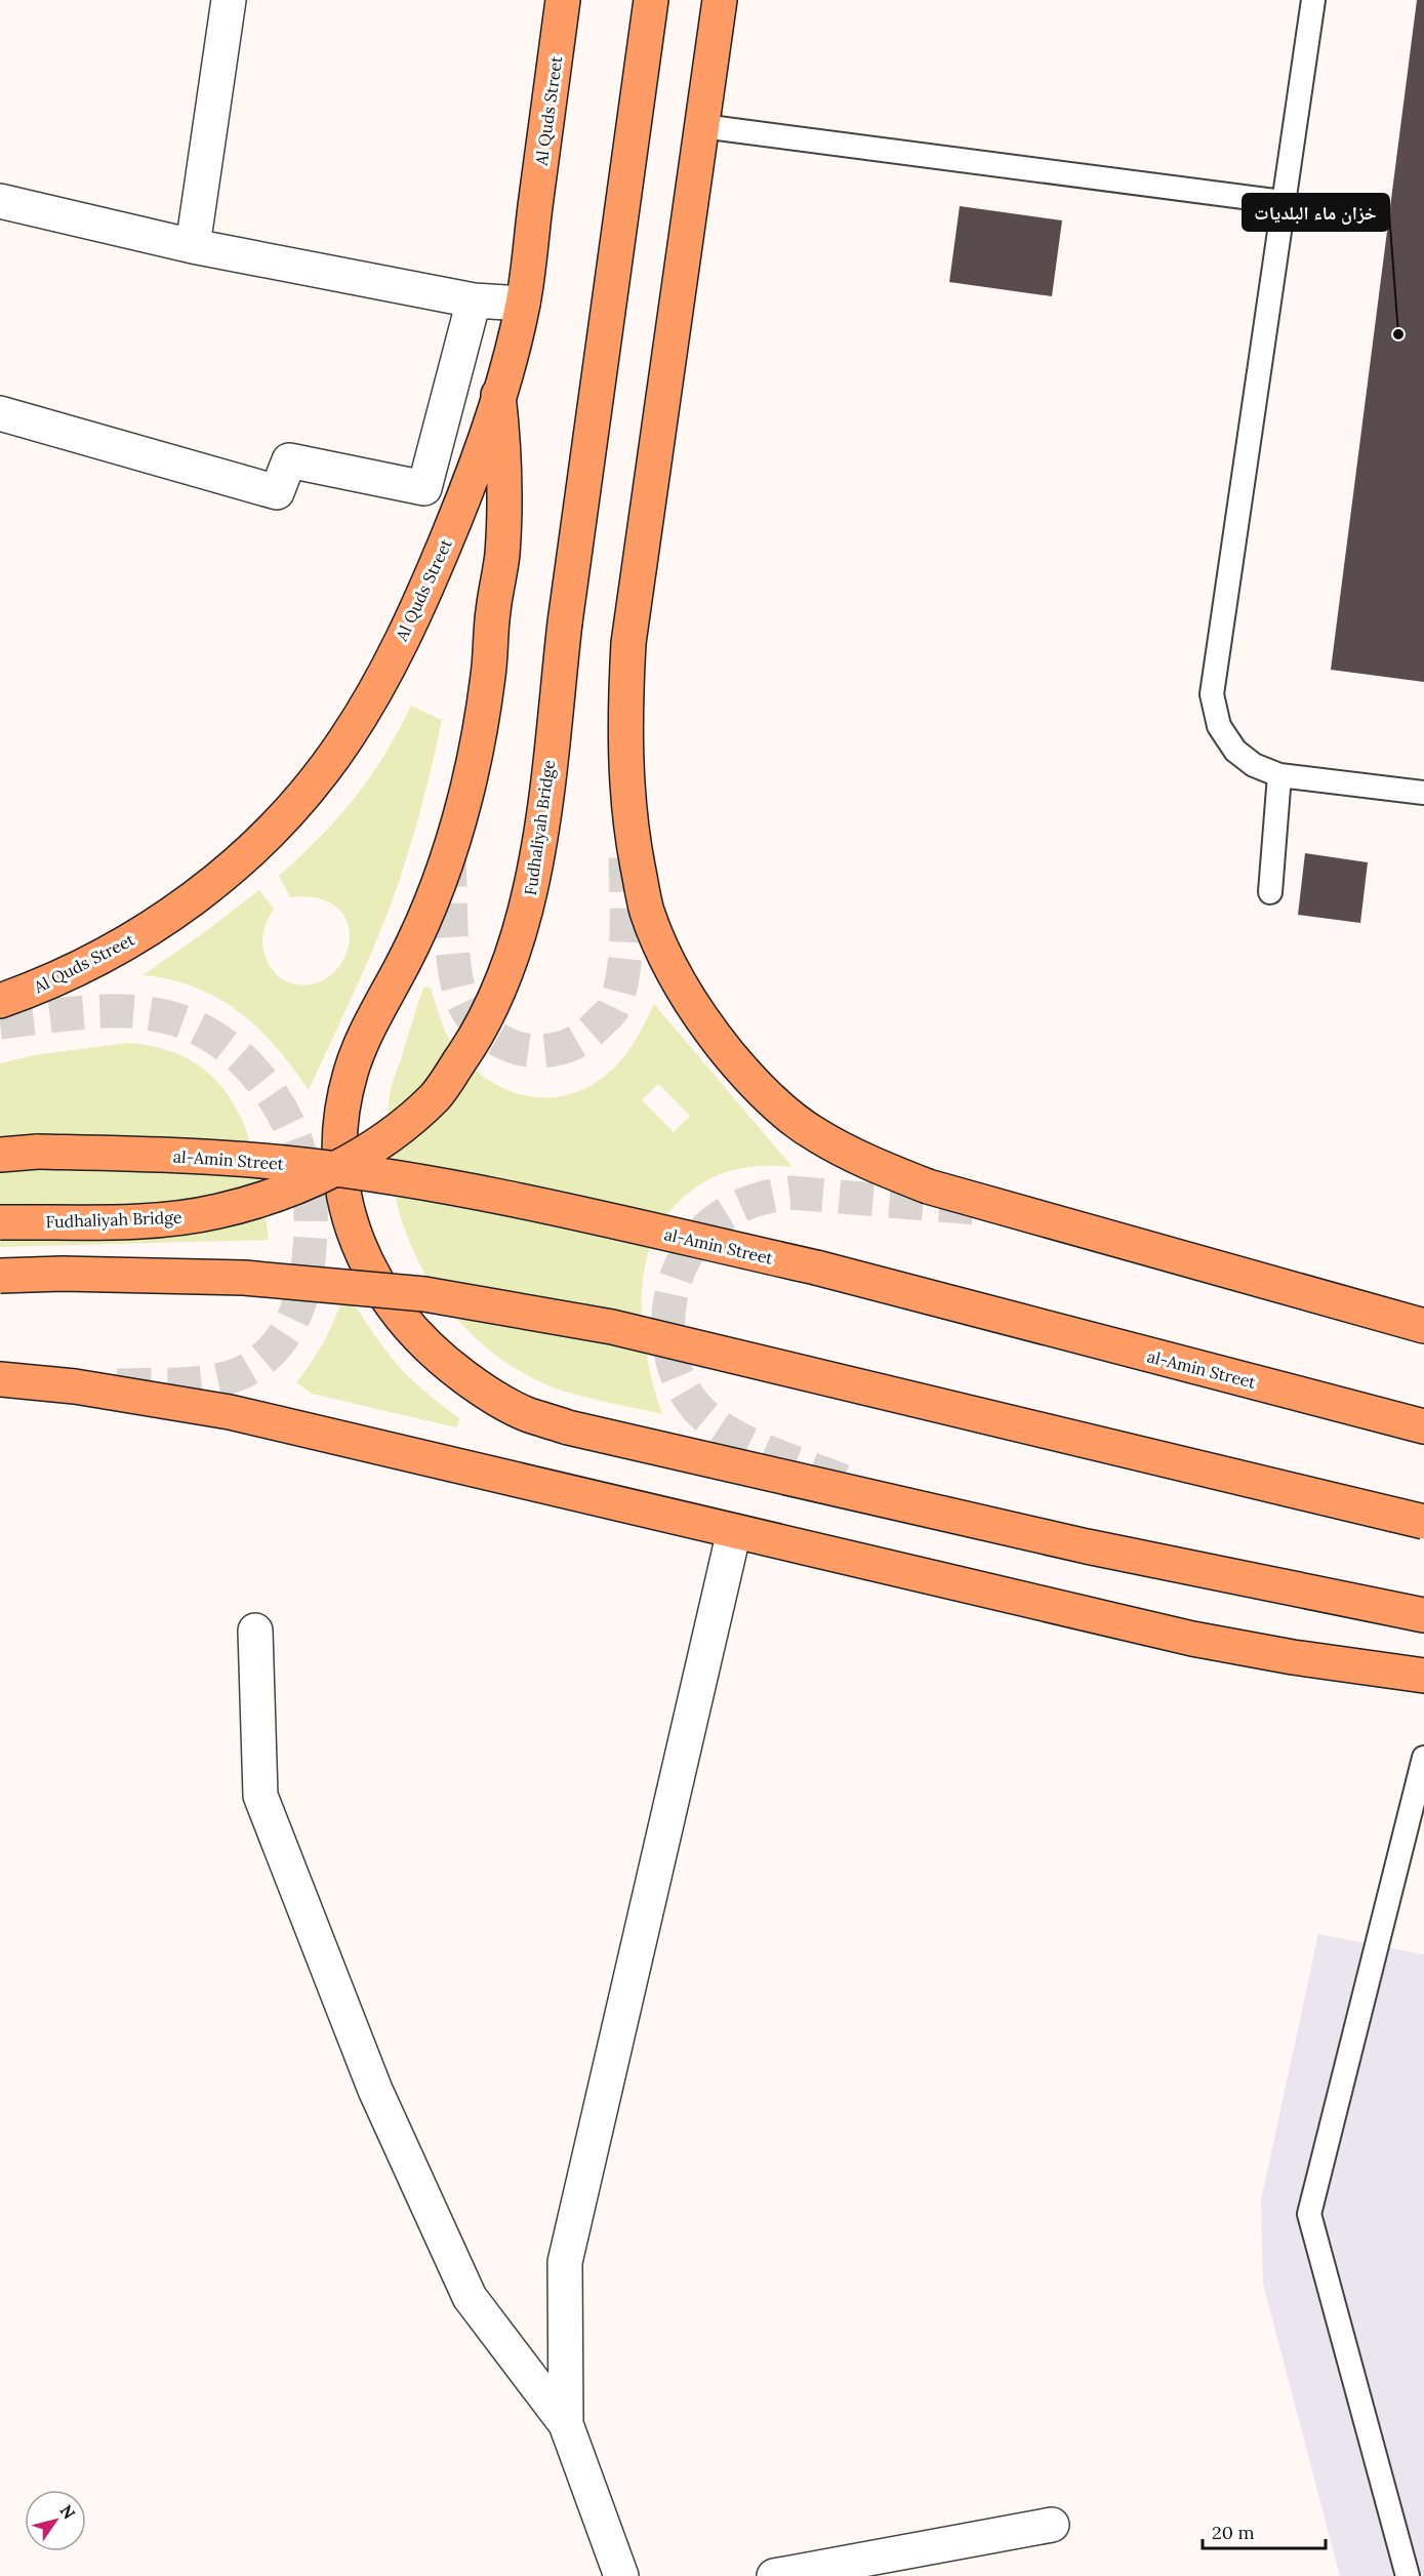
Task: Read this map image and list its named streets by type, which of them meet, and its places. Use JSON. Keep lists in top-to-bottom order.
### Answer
{
  "streets": {
    "main road": ["Al Quds Street", "Fudhaliyah Bridge", "al-Amin Street"]
  },
  "places": ["خزان ماء البلديات"],
  "scale_bar": "20 m",
  "north": "top right"
}
